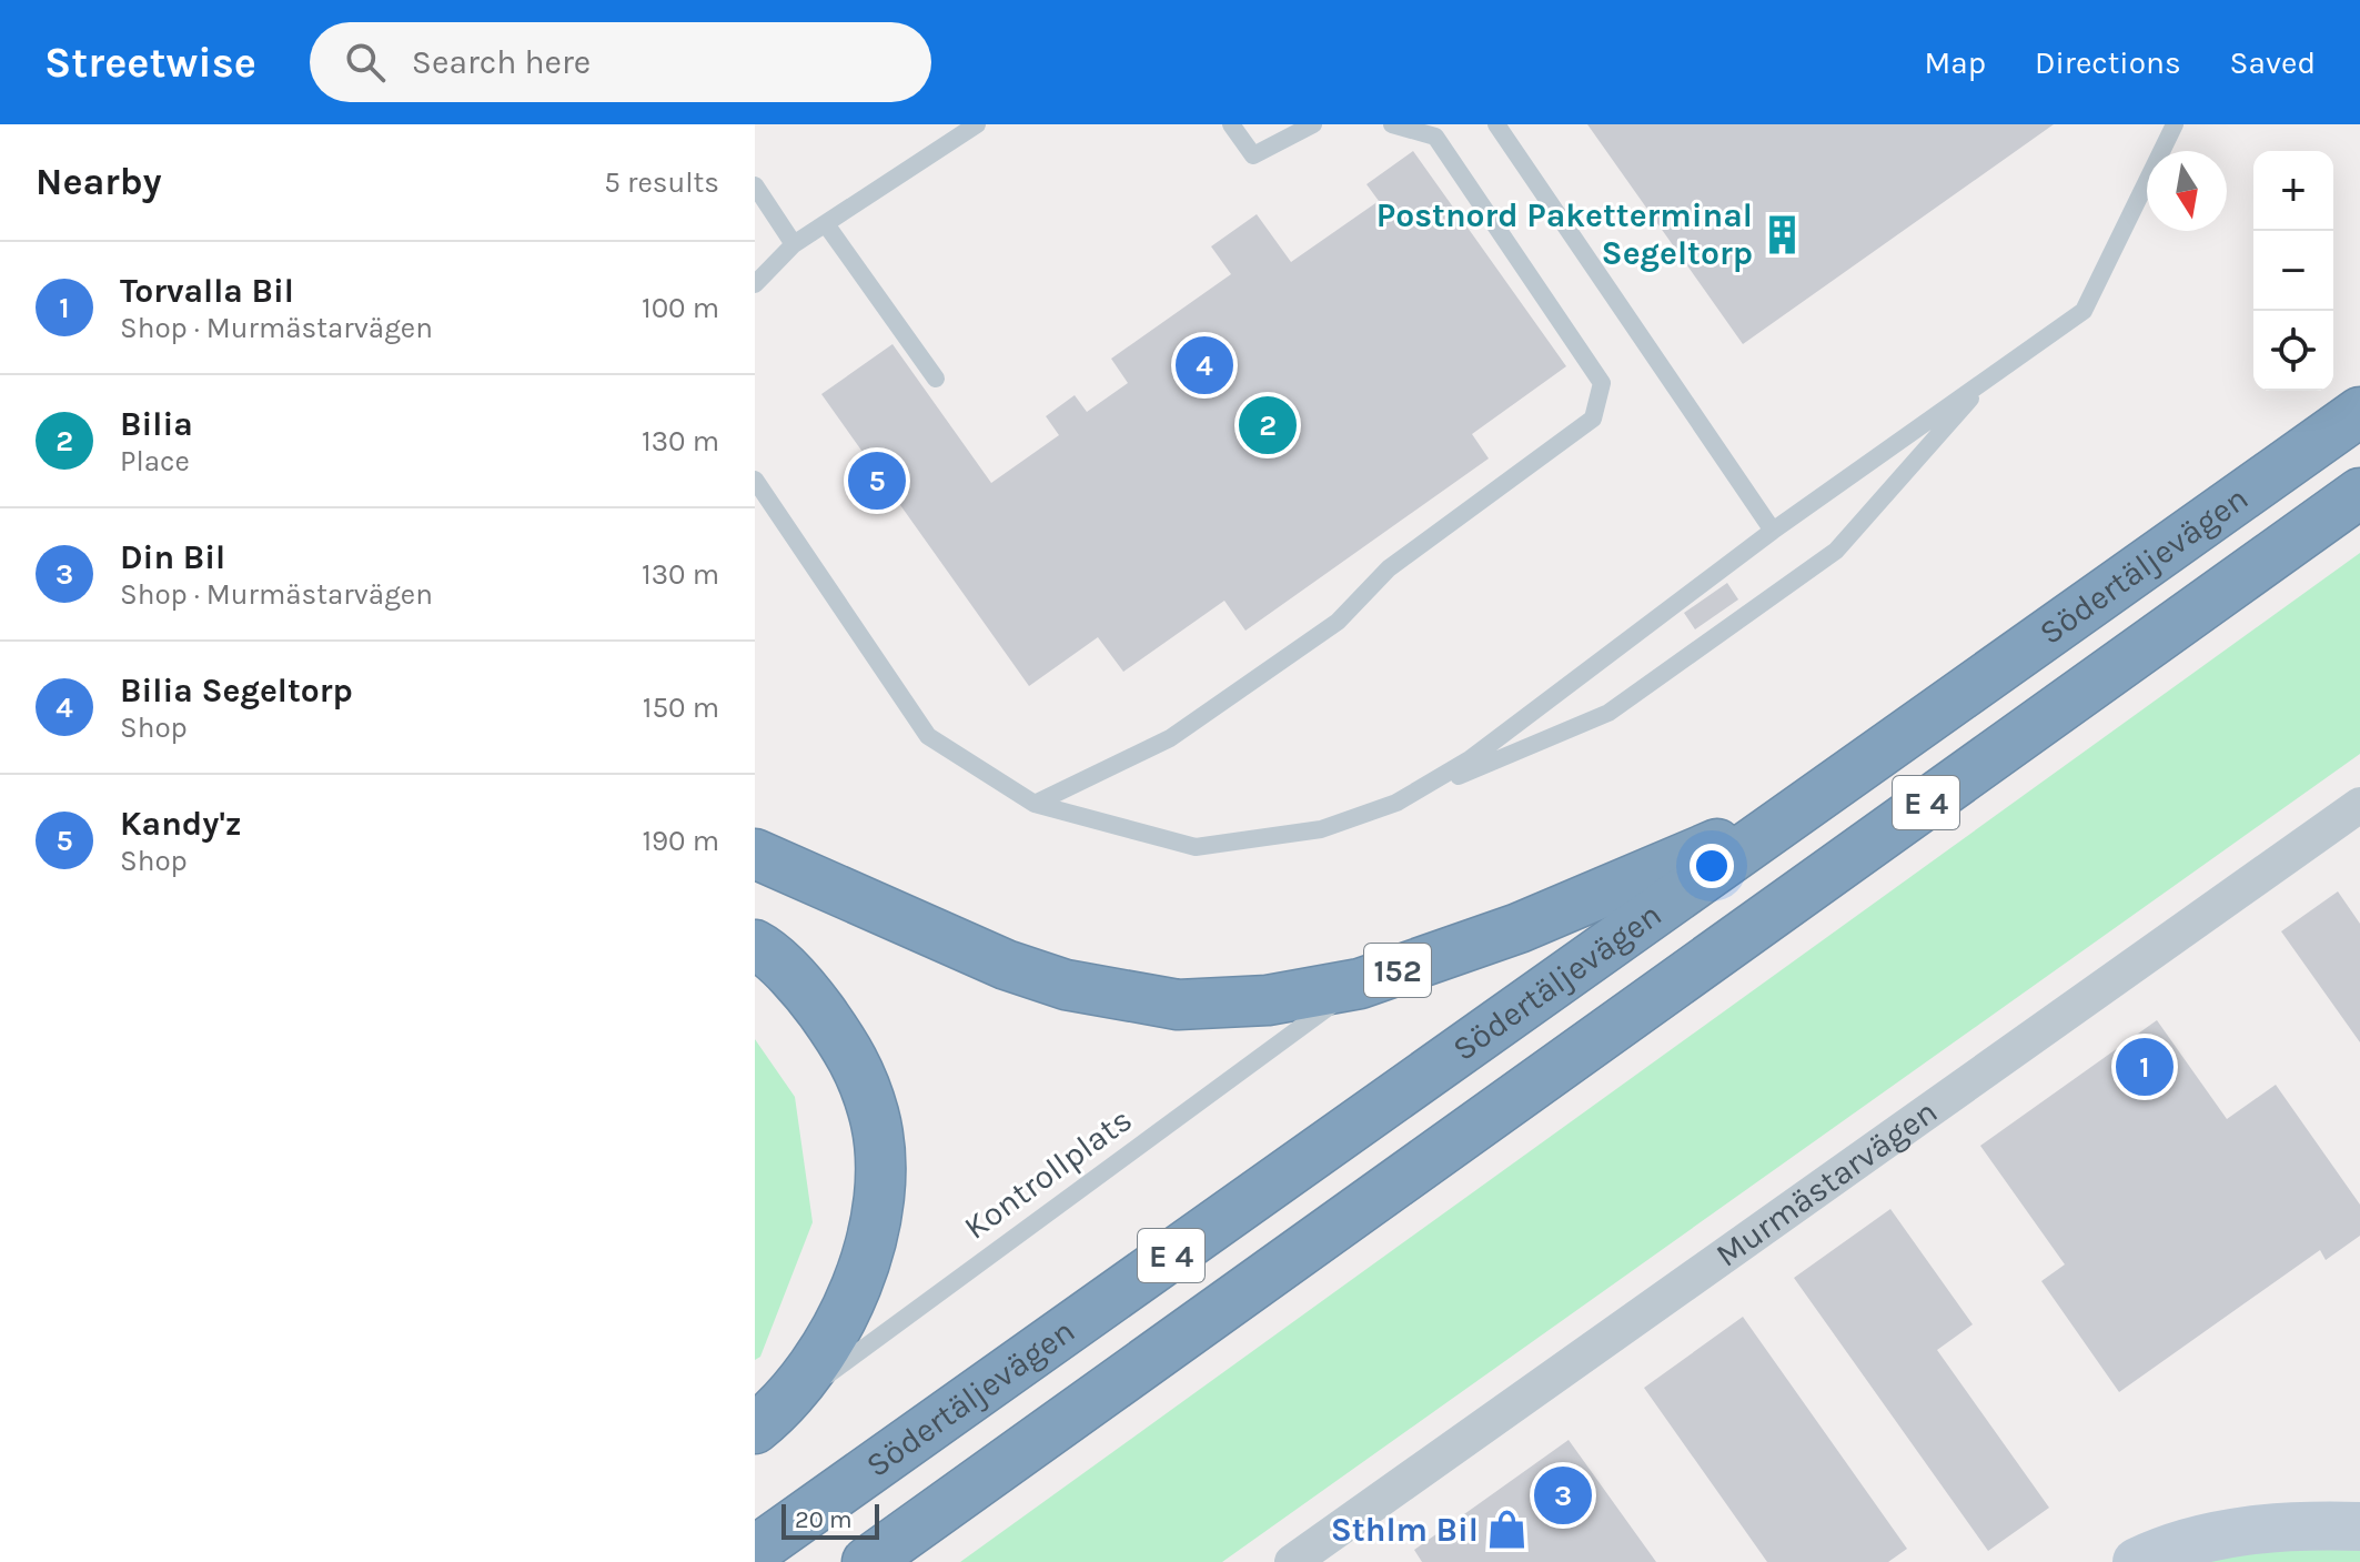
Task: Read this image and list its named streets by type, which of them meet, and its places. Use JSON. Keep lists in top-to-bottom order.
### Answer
{
  "streets": {
    "highway": ["Södertäljevägen", "E 4", "152"],
    "street": ["Murmästarvägen"],
    "lane": ["Kontrollplats"]
  },
  "crossings": [
    ["Södertäljevägen", "152"],
    ["152", "Kontrollplats"]
  ],
  "places": {
    "building": ["Postnord Paketterminal Segeltorp"],
    "shop": ["Sthlm Bil"]
  },
  "scale_bar": "20 m",
  "north": "bottom",
  "page": {
    "header": "Streetwise",
    "search": "Search here",
    "nav": ["Map", "Directions", "Saved"],
    "heading": ["Nearby", "5 results"],
    "map_buttons": ["+", "−"],
    "list": [
      {
        "mark": "1",
        "name": "Torvalla Bil",
        "note": "Shop · Murmästarvägen",
        "value": "100 m"
      },
      {
        "mark": "2",
        "name": "Bilia",
        "note": "Place",
        "value": "130 m"
      },
      {
        "mark": "3",
        "name": "Din Bil",
        "note": "Shop · Murmästarvägen",
        "value": "130 m"
      },
      {
        "mark": "4",
        "name": "Bilia Segeltorp",
        "note": "Shop",
        "value": "150 m"
      },
      {
        "mark": "5",
        "name": "Kandy'z",
        "note": "Shop",
        "value": "190 m"
      }
    ],
    "pins": [
      "4",
      "2",
      "5",
      "1",
      "3"
    ],
    "scale": "20 m"
  }
}
